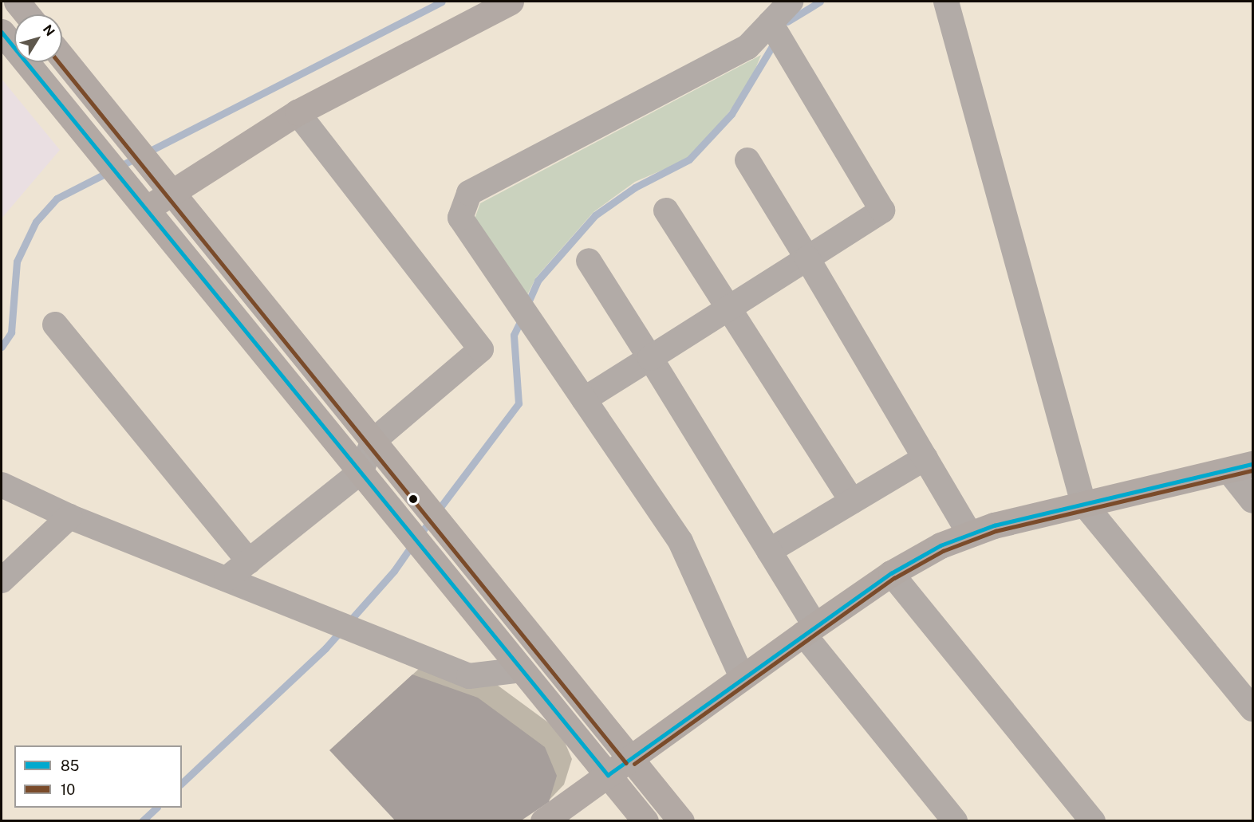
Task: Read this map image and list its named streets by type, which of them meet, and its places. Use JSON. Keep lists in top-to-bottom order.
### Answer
{
  "lines": ["transit line 85", "transit line 10"],
  "legend": ["85", "10"],
  "north": "top right"
}
